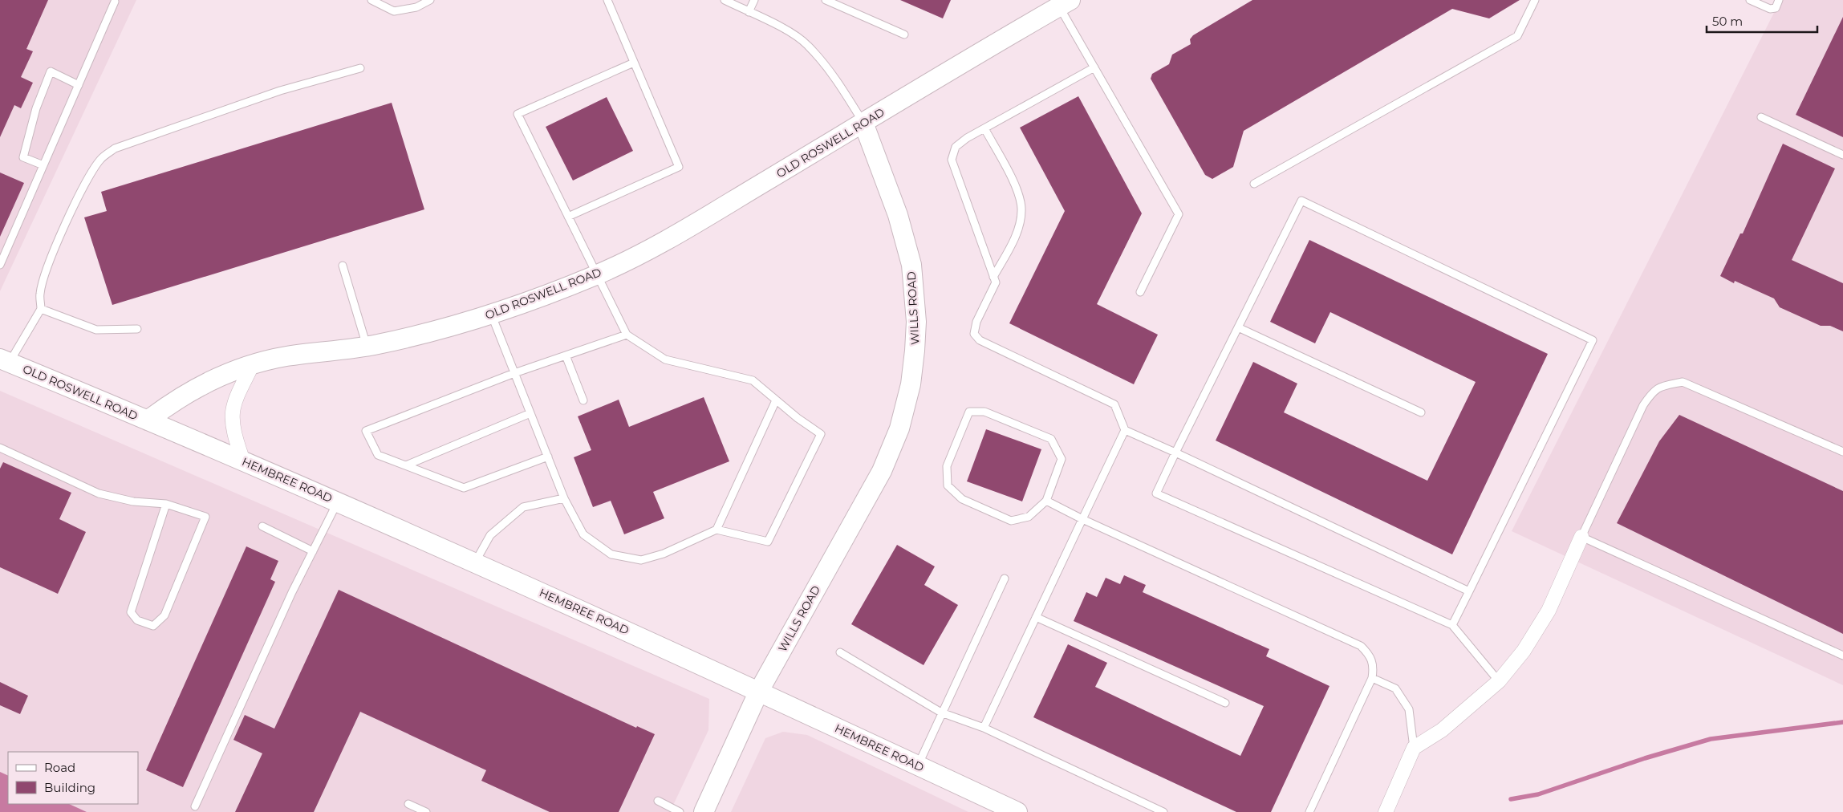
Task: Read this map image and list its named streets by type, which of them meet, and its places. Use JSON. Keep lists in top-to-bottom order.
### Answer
{
  "streets": {
    "street": ["OLD ROSWELL ROAD", "WILLS ROAD", "HEMBREE ROAD"]
  },
  "crossings": [
    ["OLD ROSWELL ROAD", "WILLS ROAD"],
    ["OLD ROSWELL ROAD", "HEMBREE ROAD"],
    ["WILLS ROAD", "HEMBREE ROAD"]
  ],
  "legend": ["Road", "Building"],
  "scale_bar": "50 m"
}
